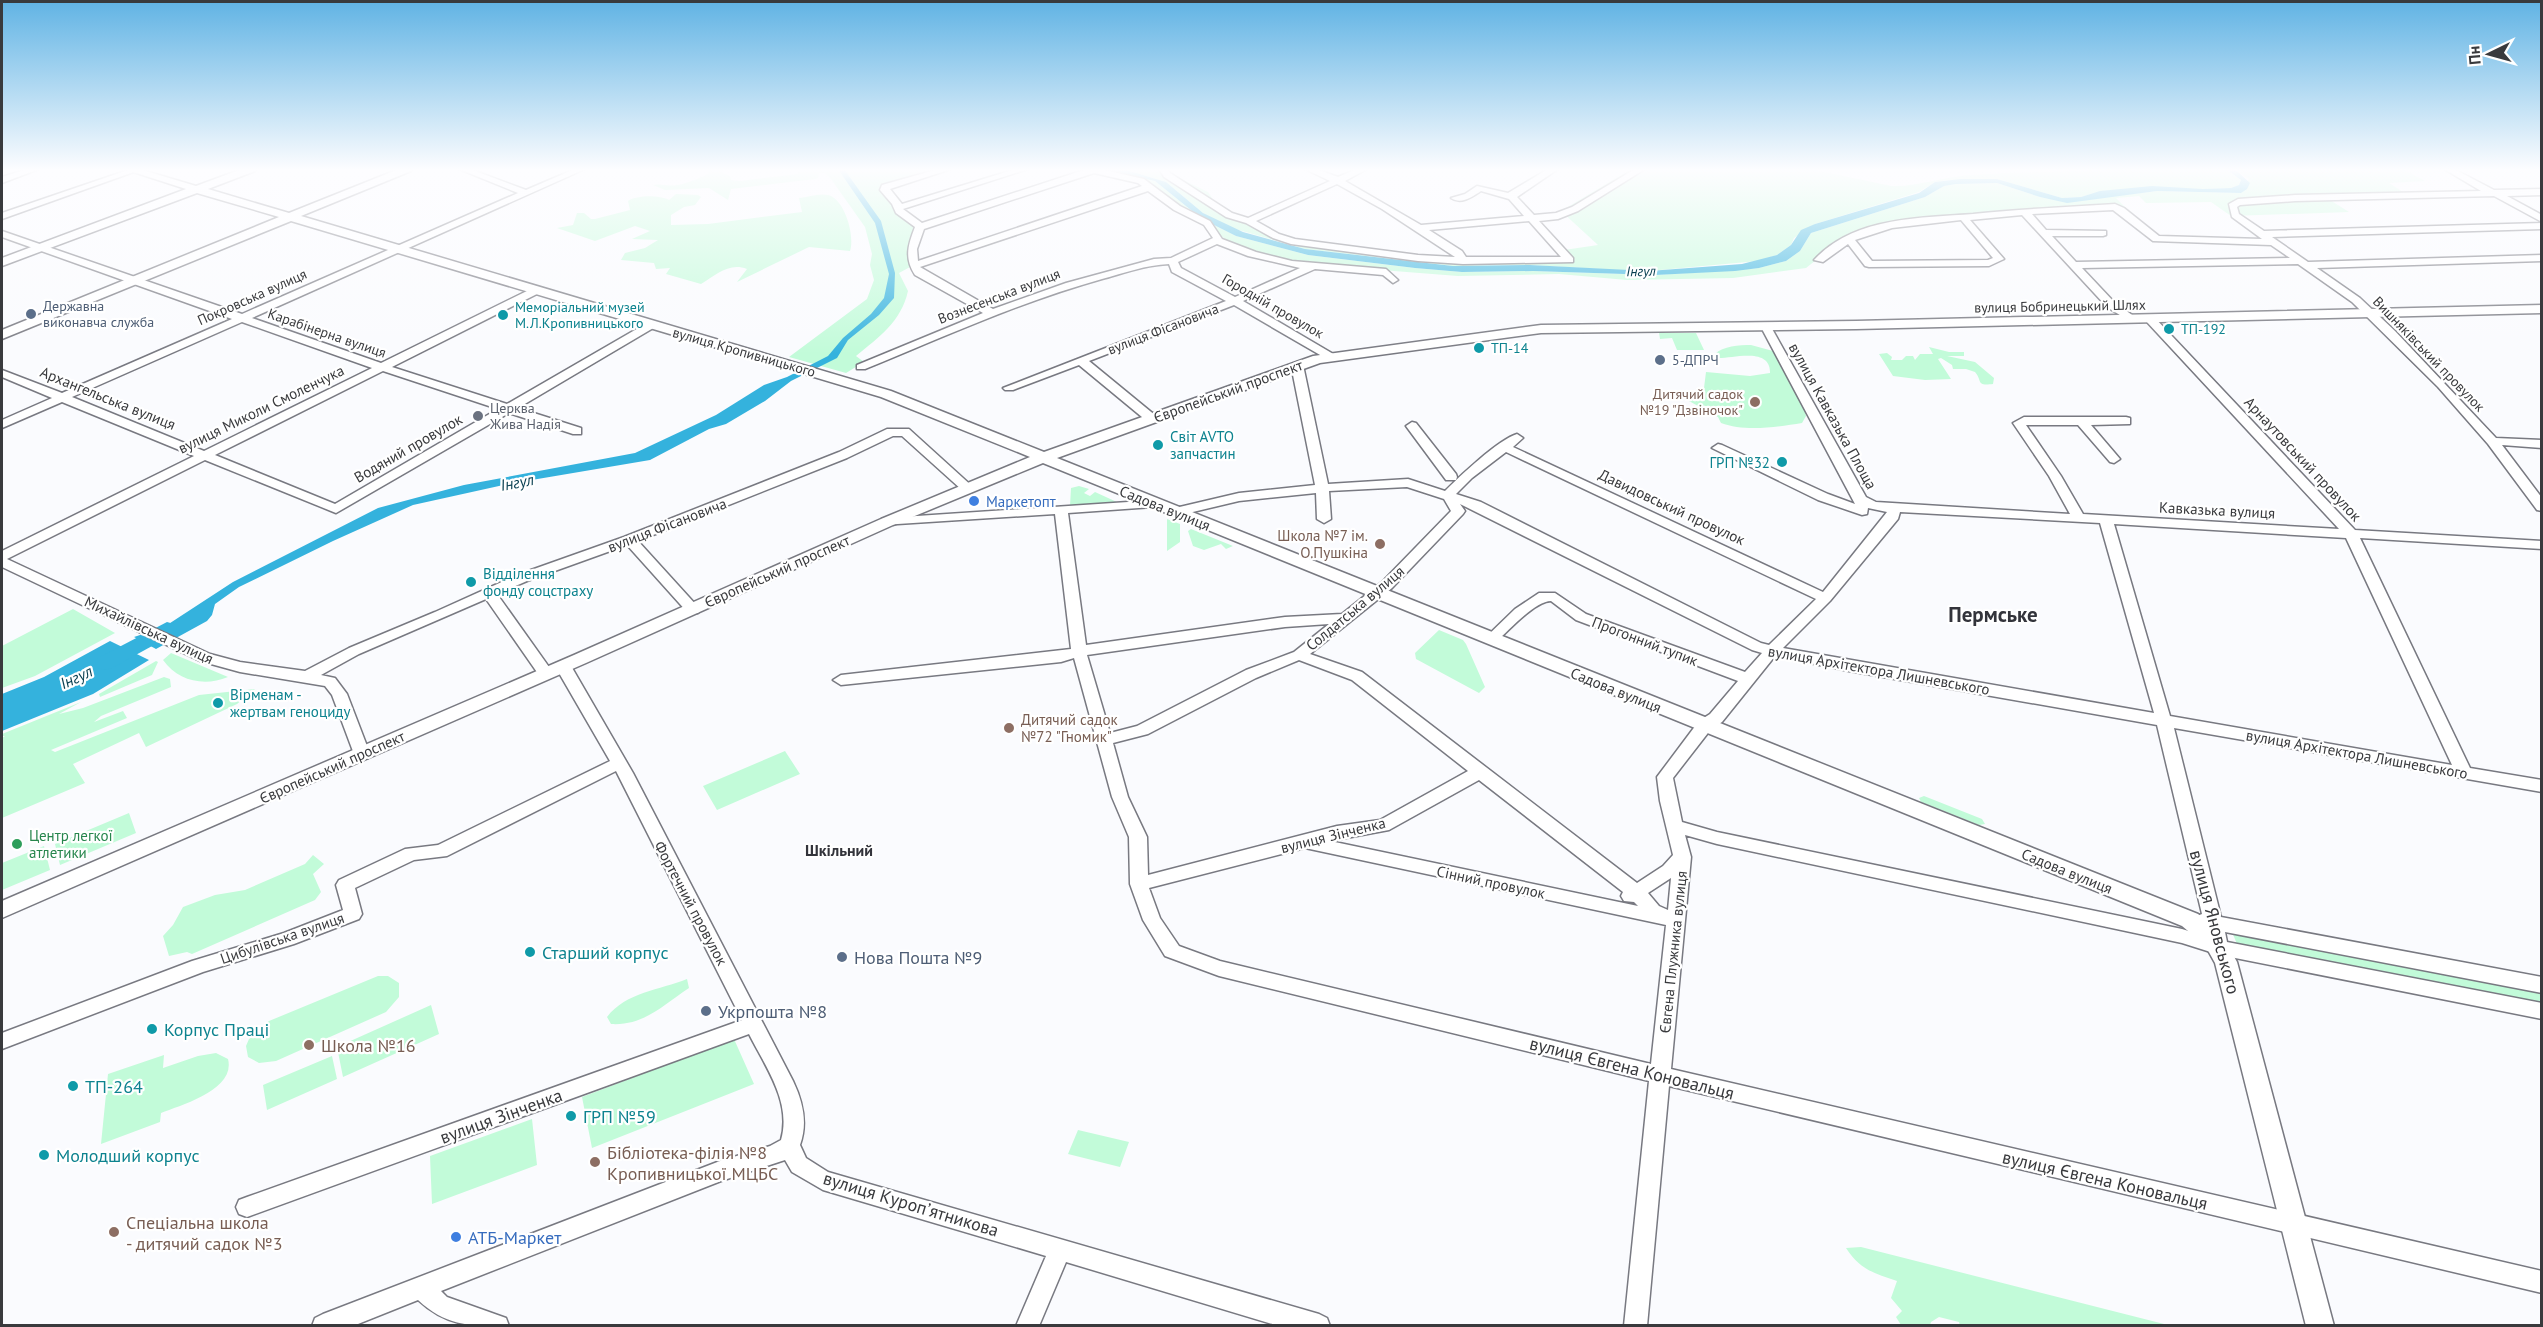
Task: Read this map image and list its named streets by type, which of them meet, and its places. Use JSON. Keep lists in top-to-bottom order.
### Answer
{
  "streets": {
    "main road": [
      "вулиця Бобринецький Шлях",
      "вулиця Кропивницького",
      "Європейський проспект",
      "Садова вулиця",
      "вулиця Яновського"
    ],
    "street": [
      "Вознесенська вулиця",
      "Покровська вулиця",
      "Городній провулок",
      "вулиця Фісановича",
      "Карабінерна вулиця",
      "Вишняківський провулок",
      "Архангельська вулиця",
      "вулиця Миколи Смоленчука",
      "вулиця Кавказька Площа",
      "Водяний провулок",
      "Арнаутовський провулок",
      "Давидовський провулок",
      "Кавказька вулиця",
      "Солдатська вулиця",
      "Михайлівська вулиця",
      "Прогонний тупик",
      "вулиця Архітектора Лишневського",
      "вулиця Зінченка",
      "Сінний провулок",
      "Фортечний провулок",
      "Цибулівська вулиця",
      "Євгена Плужника вулиця",
      "вулиця Євгена Коновальця",
      "вулиця Куропʼятникова"
    ]
  },
  "crossings": [
    ["Вознесенська вулиця", "Городній провулок"],
    ["Покровська вулиця", "Карабінерна вулиця"],
    ["Покровська вулиця", "вулиця Кропивницького"],
    ["Покровська вулиця", "Архангельська вулиця"],
    ["Городній провулок", "вулиця Фісановича"],
    ["Городній провулок", "Європейський проспект"],
    ["вулиця Бобринецький Шлях", "Вишняківський провулок"],
    ["вулиця Бобринецький Шлях", "Європейський проспект"],
    ["вулиця Бобринецький Шлях", "вулиця Кавказька Площа"],
    ["вулиця Бобринецький Шлях", "Арнаутовський провулок"],
    ["вулиця Фісановича", "Європейський проспект"],
    ["вулиця Фісановича", "Михайлівська вулиця"],
    ["Карабінерна вулиця", "вулиця Миколи Смоленчука"],
    ["Карабінерна вулиця", "Водяний провулок"],
    ["вулиця Кропивницького", "Європейський проспект"],
    ["вулиця Кропивницького", "вулиця Миколи Смоленчука"],
    ["вулиця Кропивницького", "Водяний провулок"],
    ["вулиця Кропивницького", "Садова вулиця"],
    ["Європейський проспект", "Садова вулиця"],
    ["Європейський проспект", "Михайлівська вулиця"],
    ["Європейський проспект", "Фортечний провулок"],
    ["Архангельська вулиця", "вулиця Миколи Смоленчука"],
    ["Архангельська вулиця", "Водяний провулок"],
    ["вулиця Кавказька Площа", "Кавказька вулиця"],
    ["Арнаутовський провулок", "Кавказька вулиця"],
    ["Арнаутовський провулок", "вулиця Архітектора Лишневського"],
    ["Давидовський провулок", "Євгена Плужника вулиця"],
    ["Садова вулиця", "Солдатська вулиця"],
    ["Садова вулиця", "Прогонний тупик"],
    ["Садова вулиця", "вулиця Архітектора Лишневського"],
    ["Садова вулиця", "вулиця Яновського"],
    ["Садова вулиця", "Євгена Плужника вулиця"],
    ["Кавказька вулиця", "вулиця Яновського"],
    ["Кавказька вулиця", "Євгена Плужника вулиця"],
    ["Солдатська вулиця", "вулиця Євгена Коновальця"],
    ["Прогонний тупик", "Євгена Плужника вулиця"],
    ["вулиця Архітектора Лишневського", "вулиця Яновського"],
    ["вулиця Архітектора Лишневського", "Євгена Плужника вулиця"],
    ["вулиця Зінченка", "Сінний провулок"],
    ["вулиця Зінченка", "Фортечний провулок"],
    ["вулиця Зінченка", "вулиця Євгена Коновальця"],
    ["Сінний провулок", "Євгена Плужника вулиця"],
    ["Фортечний провулок", "Цибулівська вулиця"],
    ["Фортечний провулок", "вулиця Куропʼятникова"],
    ["вулиця Яновського", "вулиця Євгена Коновальця"],
    ["Євгена Плужника вулиця", "вулиця Євгена Коновальця"]
  ],
  "districts": ["Пермське", "Шкільний"],
  "water": ["Інгул"],
  "places": [
    "Державна виконавча служба",
    "Меморіальний музей М.Л.Кропивницького",
    "ТП-192",
    "ТП-14",
    "5-ДПРЧ",
    "Дитячий садок №19 \"Дзвіночок\"",
    "Церква Жива Надія",
    "Світ AVTO запчастин",
    "ГРП №32",
    "Маркетопт",
    "Школа №7 ім. О.Пушкіна",
    "Відділення фонду соцстраху",
    "Вірменам - жертвам геноциду",
    "Дитячий садок №72 \"Гномик\"",
    "Центр легкої атлетики",
    "Старший корпус",
    "Нова Пошта №9",
    "Укрпошта №8",
    "Корпус Праці",
    "Школа №16",
    "ТП-264",
    "ГРП №59",
    "Молодший корпус",
    "Бібліотека-філія №8 Кропивницької МЦБС",
    "Спеціальна школа - дитячий садок №3",
    "АТБ-Маркет"
  ],
  "north": "left"
}
